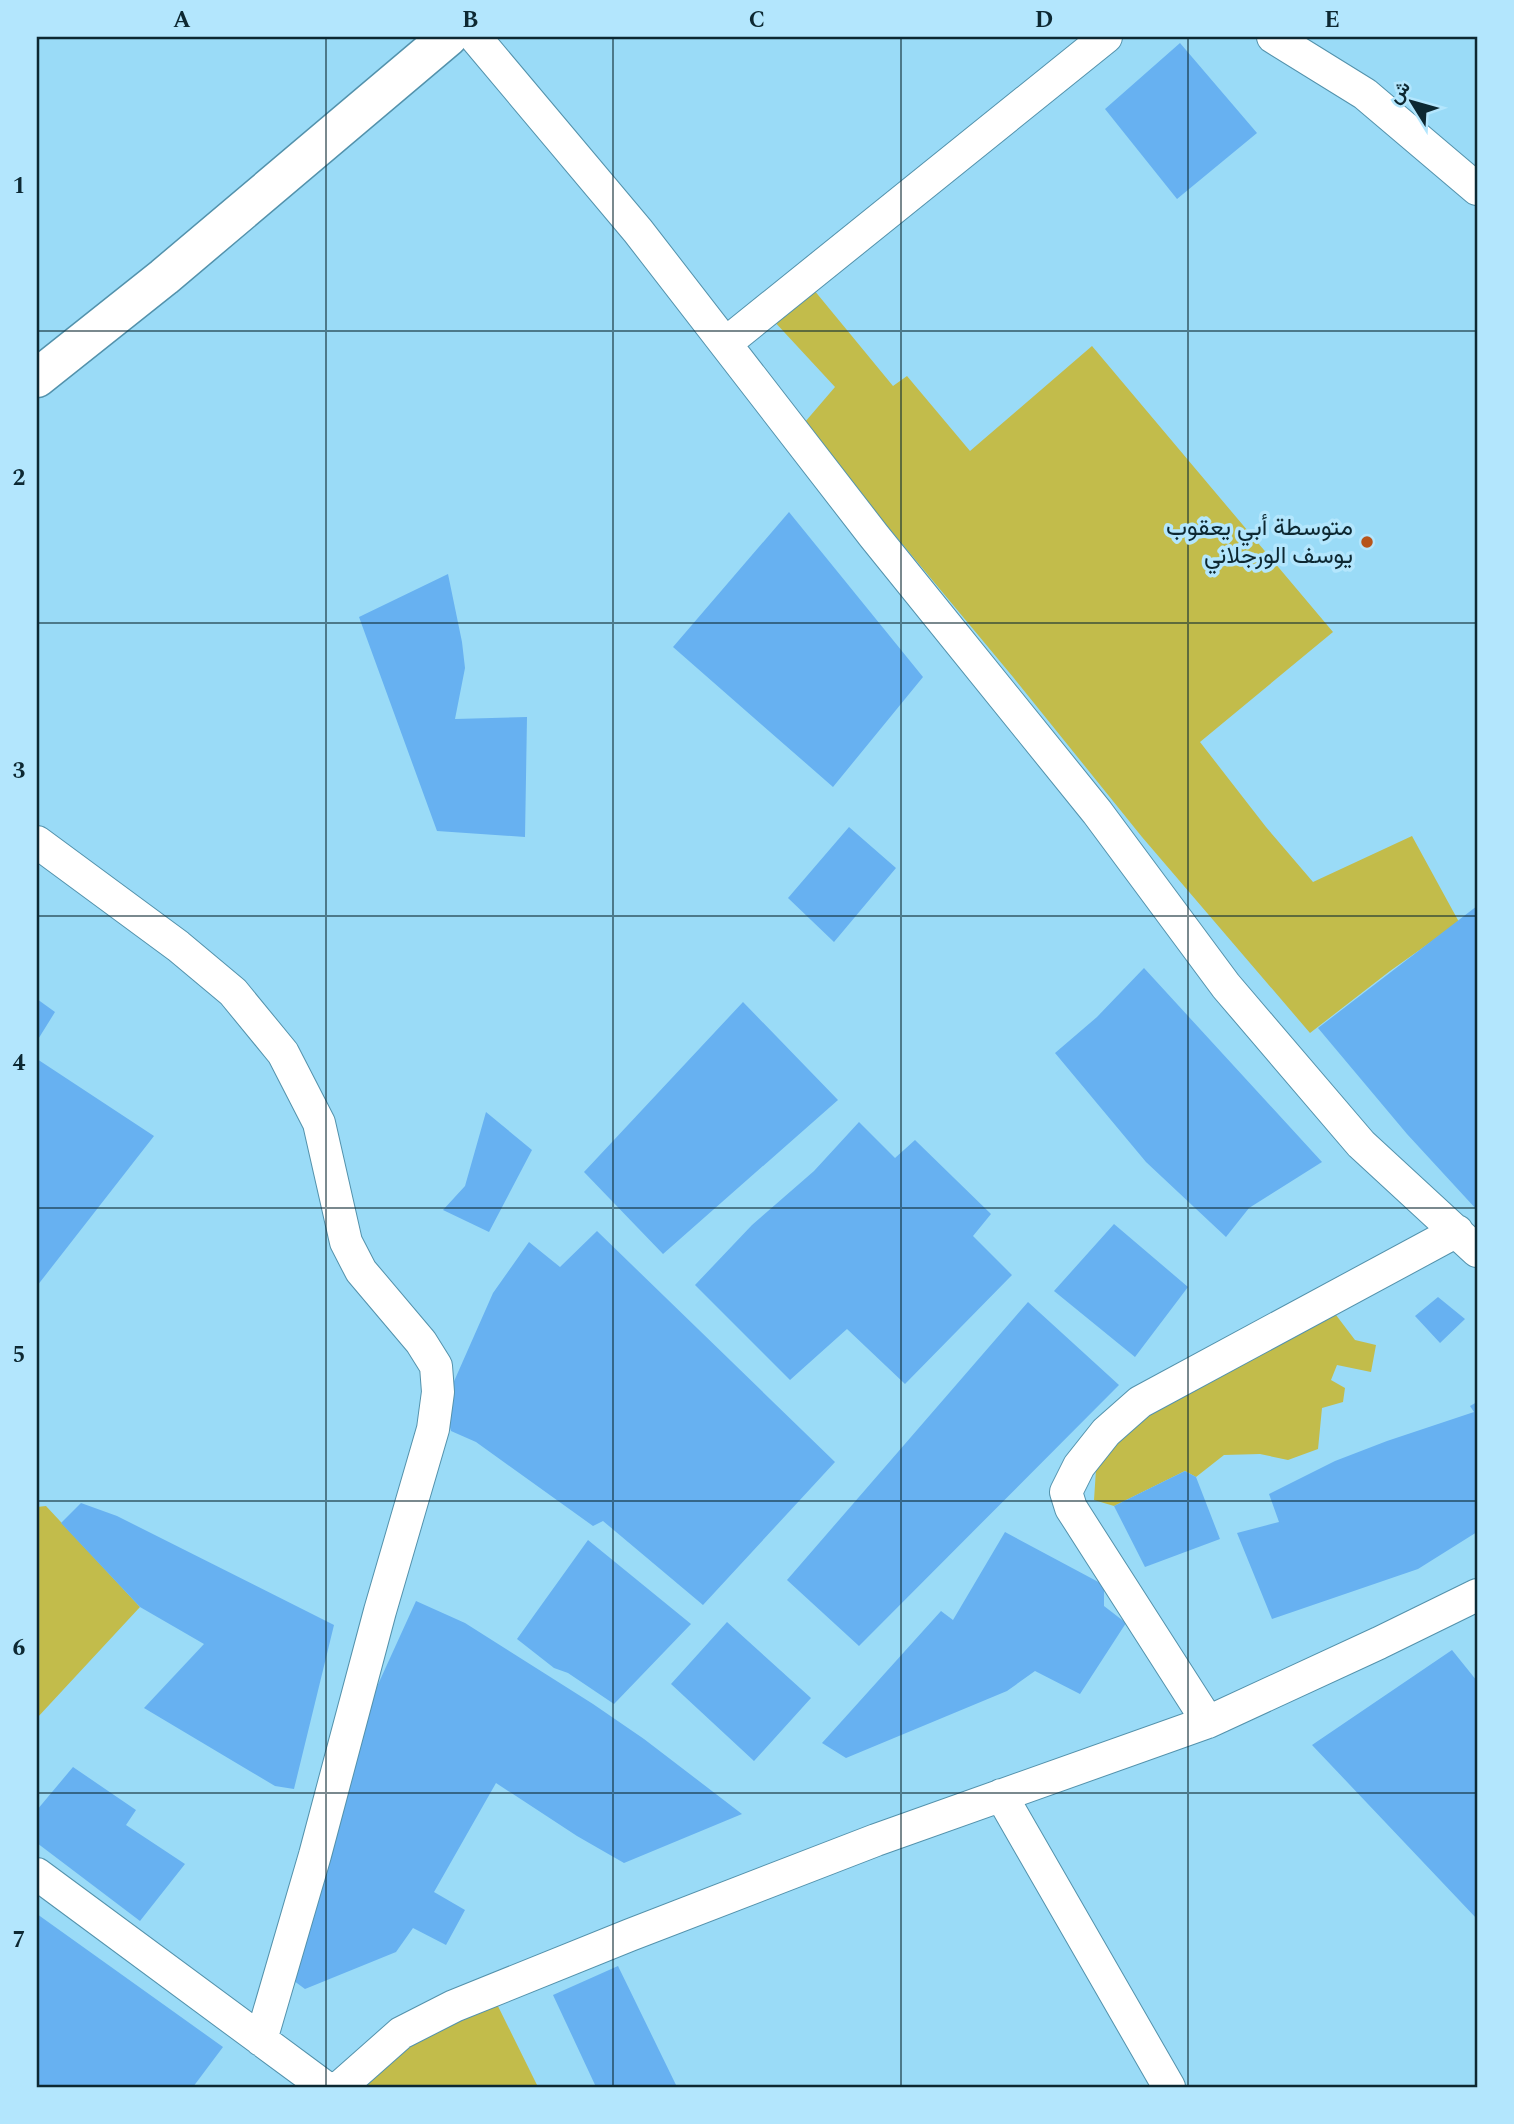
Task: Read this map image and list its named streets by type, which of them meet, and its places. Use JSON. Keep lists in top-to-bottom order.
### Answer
{
  "places": ["متوسطة أبي يعقوب يوسف الورجلاني"],
  "north": "top left",
  "grid": {
    "columns": [
      "A",
      "B",
      "C",
      "D",
      "E"
    ],
    "rows": [
      "1",
      "2",
      "3",
      "4",
      "5",
      "6",
      "7"
    ]
  }
}
